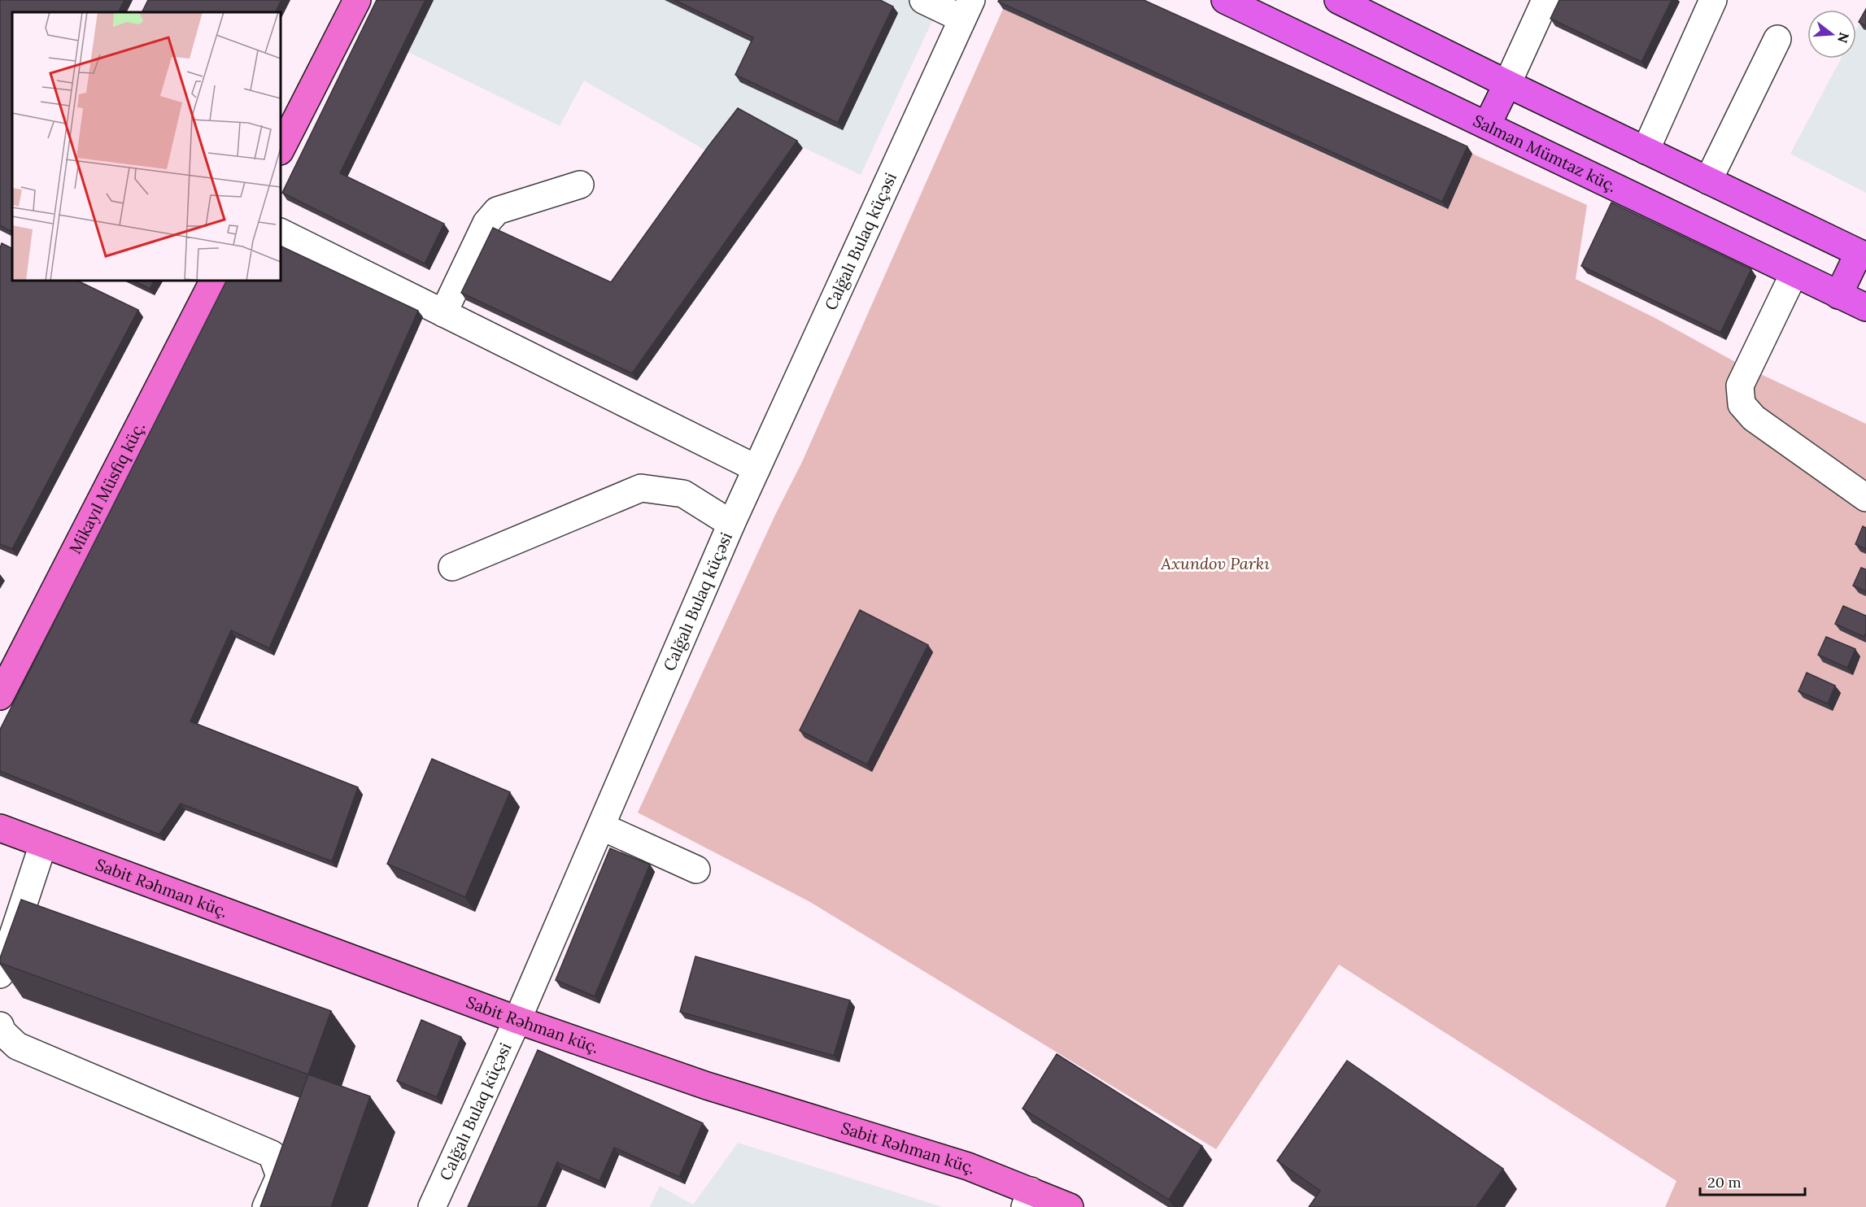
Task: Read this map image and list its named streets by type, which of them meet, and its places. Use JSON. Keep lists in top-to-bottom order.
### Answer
{
  "streets": {
    "highway": ["Salman Mümtaz küç."],
    "main road": ["Mikayıl Müsfiq küç.", "Sabit Rəhman küç."],
    "street": ["Calğalı Bulaq küçəsi"]
  },
  "crossings": [
    ["Calğalı Bulaq küçəsi", "Sabit Rəhman küç."]
  ],
  "parks": ["Axundov Parkı"],
  "scale_bar": "20 m",
  "north": "right"
}
